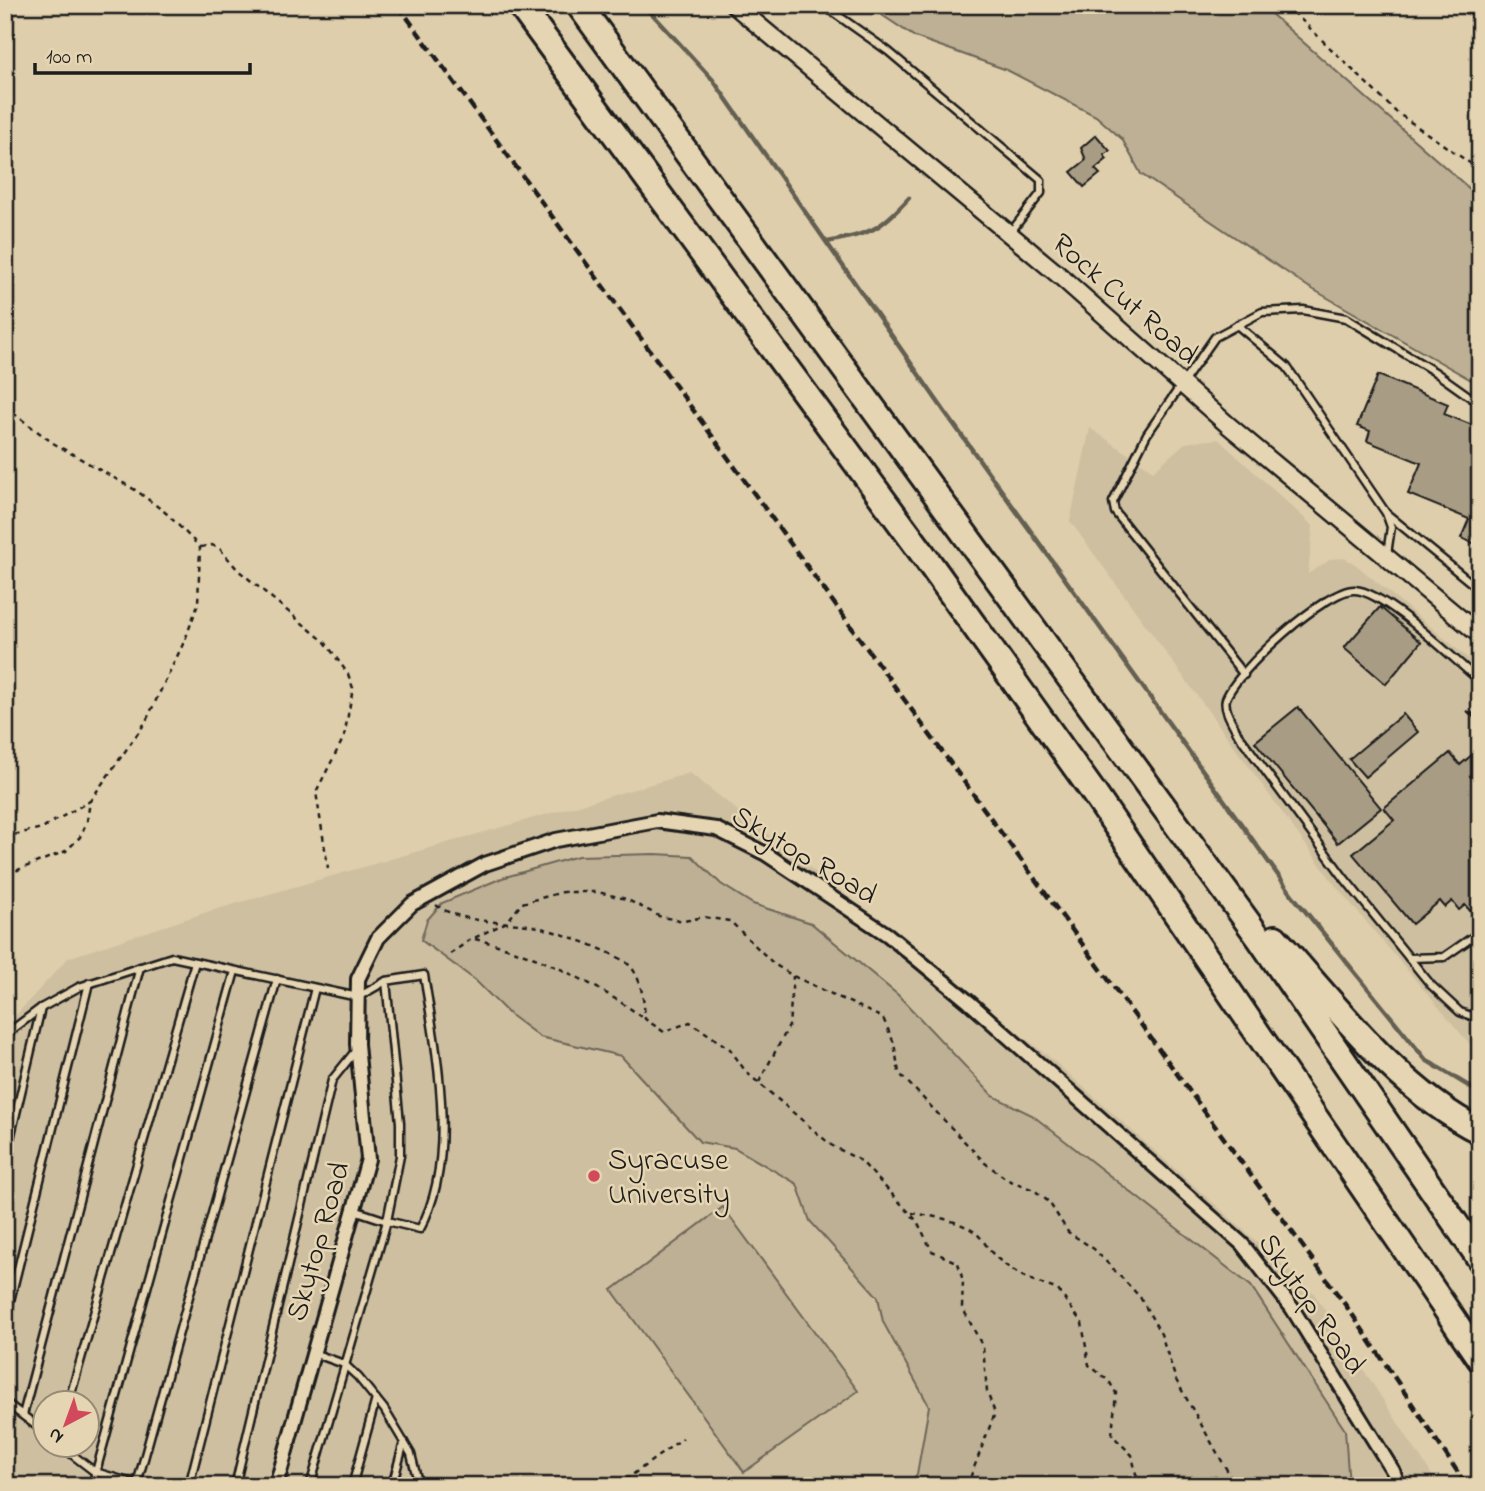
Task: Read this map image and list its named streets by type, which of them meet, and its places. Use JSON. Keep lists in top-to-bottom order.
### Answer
{
  "streets": {
    "street": ["Rock Cut Road", "Skytop Road"]
  },
  "places": ["Syracuse University"],
  "scale_bar": "100 m",
  "north": "bottom left"
}
